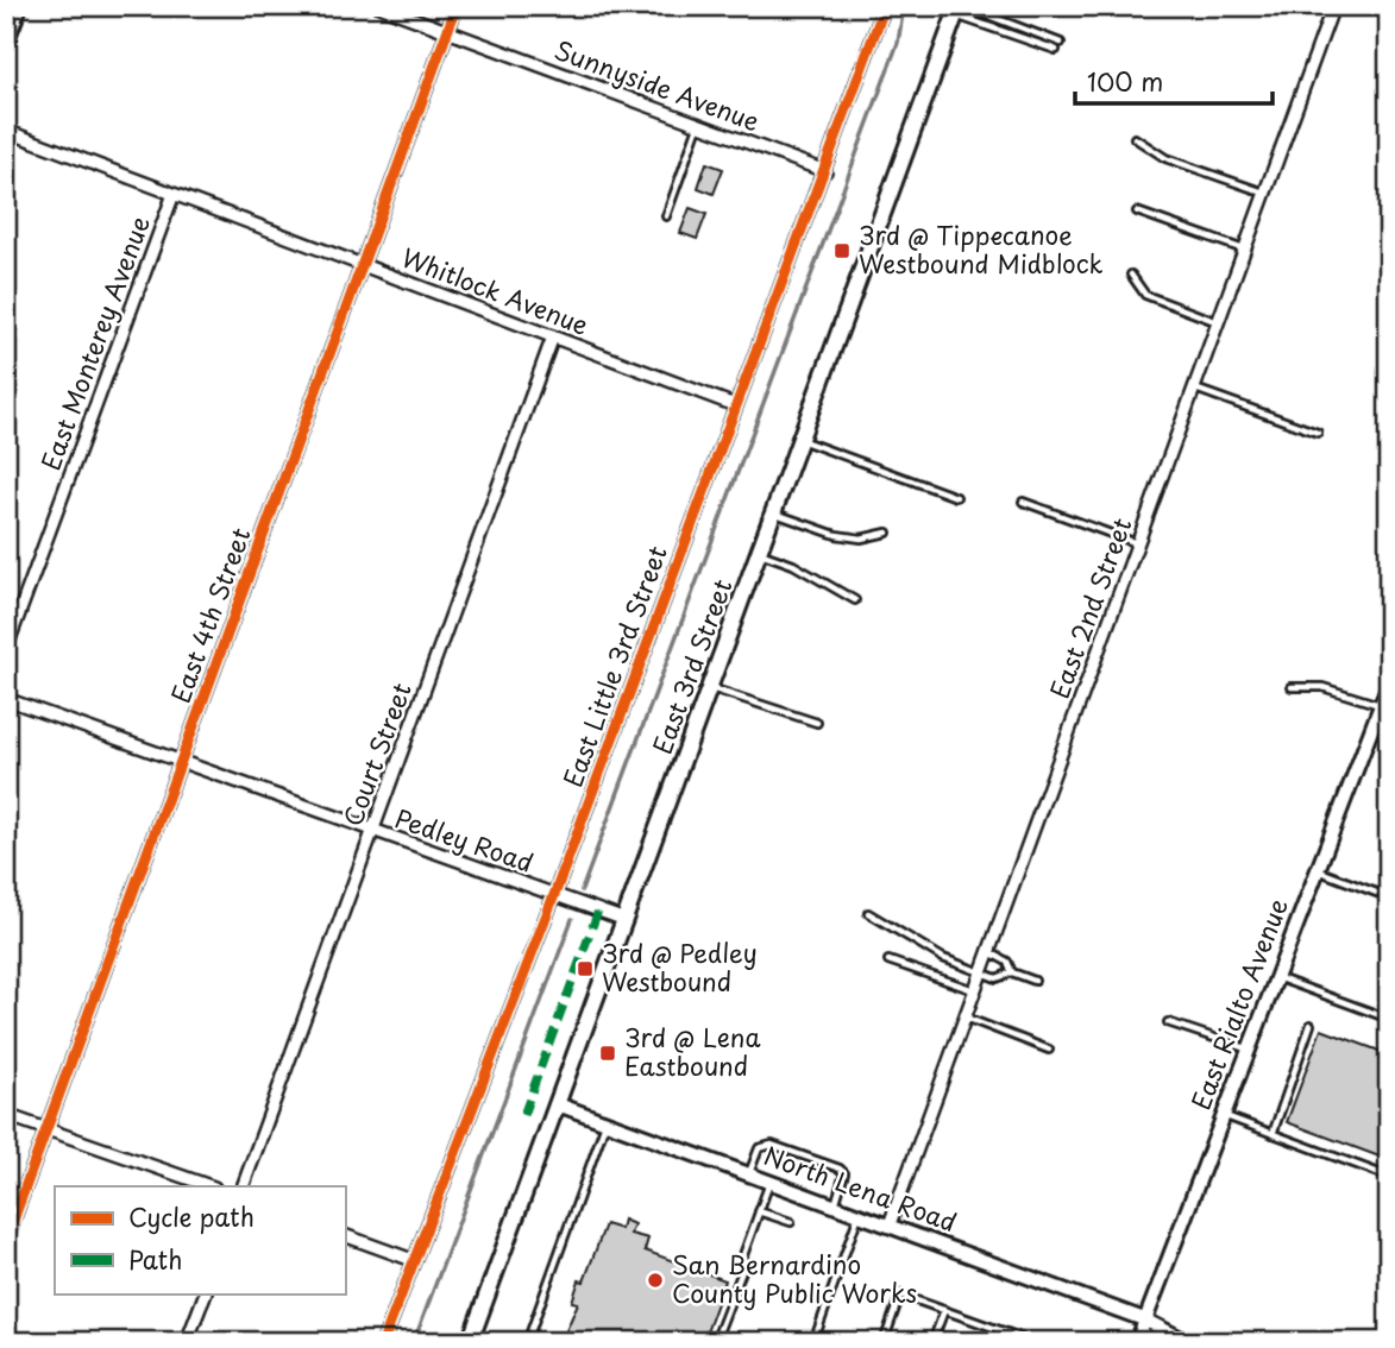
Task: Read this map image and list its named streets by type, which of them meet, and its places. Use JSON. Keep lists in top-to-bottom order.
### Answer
{
  "streets": {
    "main road": ["East 3rd Street"],
    "street": [
      "Sunnyside Avenue",
      "Whitlock Avenue",
      "East Monterey Avenue",
      "East 2nd Street",
      "East 4th Street",
      "East Little 3rd Street",
      "Court Street",
      "Pedley Road",
      "East Rialto Avenue",
      "North Lena Road"
    ]
  },
  "crossings": [
    ["Sunnyside Avenue", "East 4th Street"],
    ["Sunnyside Avenue", "East Little 3rd Street"],
    ["Whitlock Avenue", "East Monterey Avenue"],
    ["Whitlock Avenue", "East 4th Street"],
    ["Whitlock Avenue", "East Little 3rd Street"],
    ["Whitlock Avenue", "Court Street"],
    ["East 2nd Street", "North Lena Road"],
    ["East 4th Street", "Pedley Road"],
    ["East Little 3rd Street", "Pedley Road"],
    ["East 3rd Street", "Pedley Road"],
    ["East 3rd Street", "North Lena Road"],
    ["Court Street", "Pedley Road"],
    ["East Rialto Avenue", "North Lena Road"]
  ],
  "places": {
    "transit": ["3rd @ Tippecanoe Westbound Midblock", "3rd @ Pedley Westbound", "3rd @ Lena Eastbound"],
    "other": ["San Bernardino County Public Works"]
  },
  "legend": ["Cycle path", "Path"],
  "scale_bar": "100 m"
}
